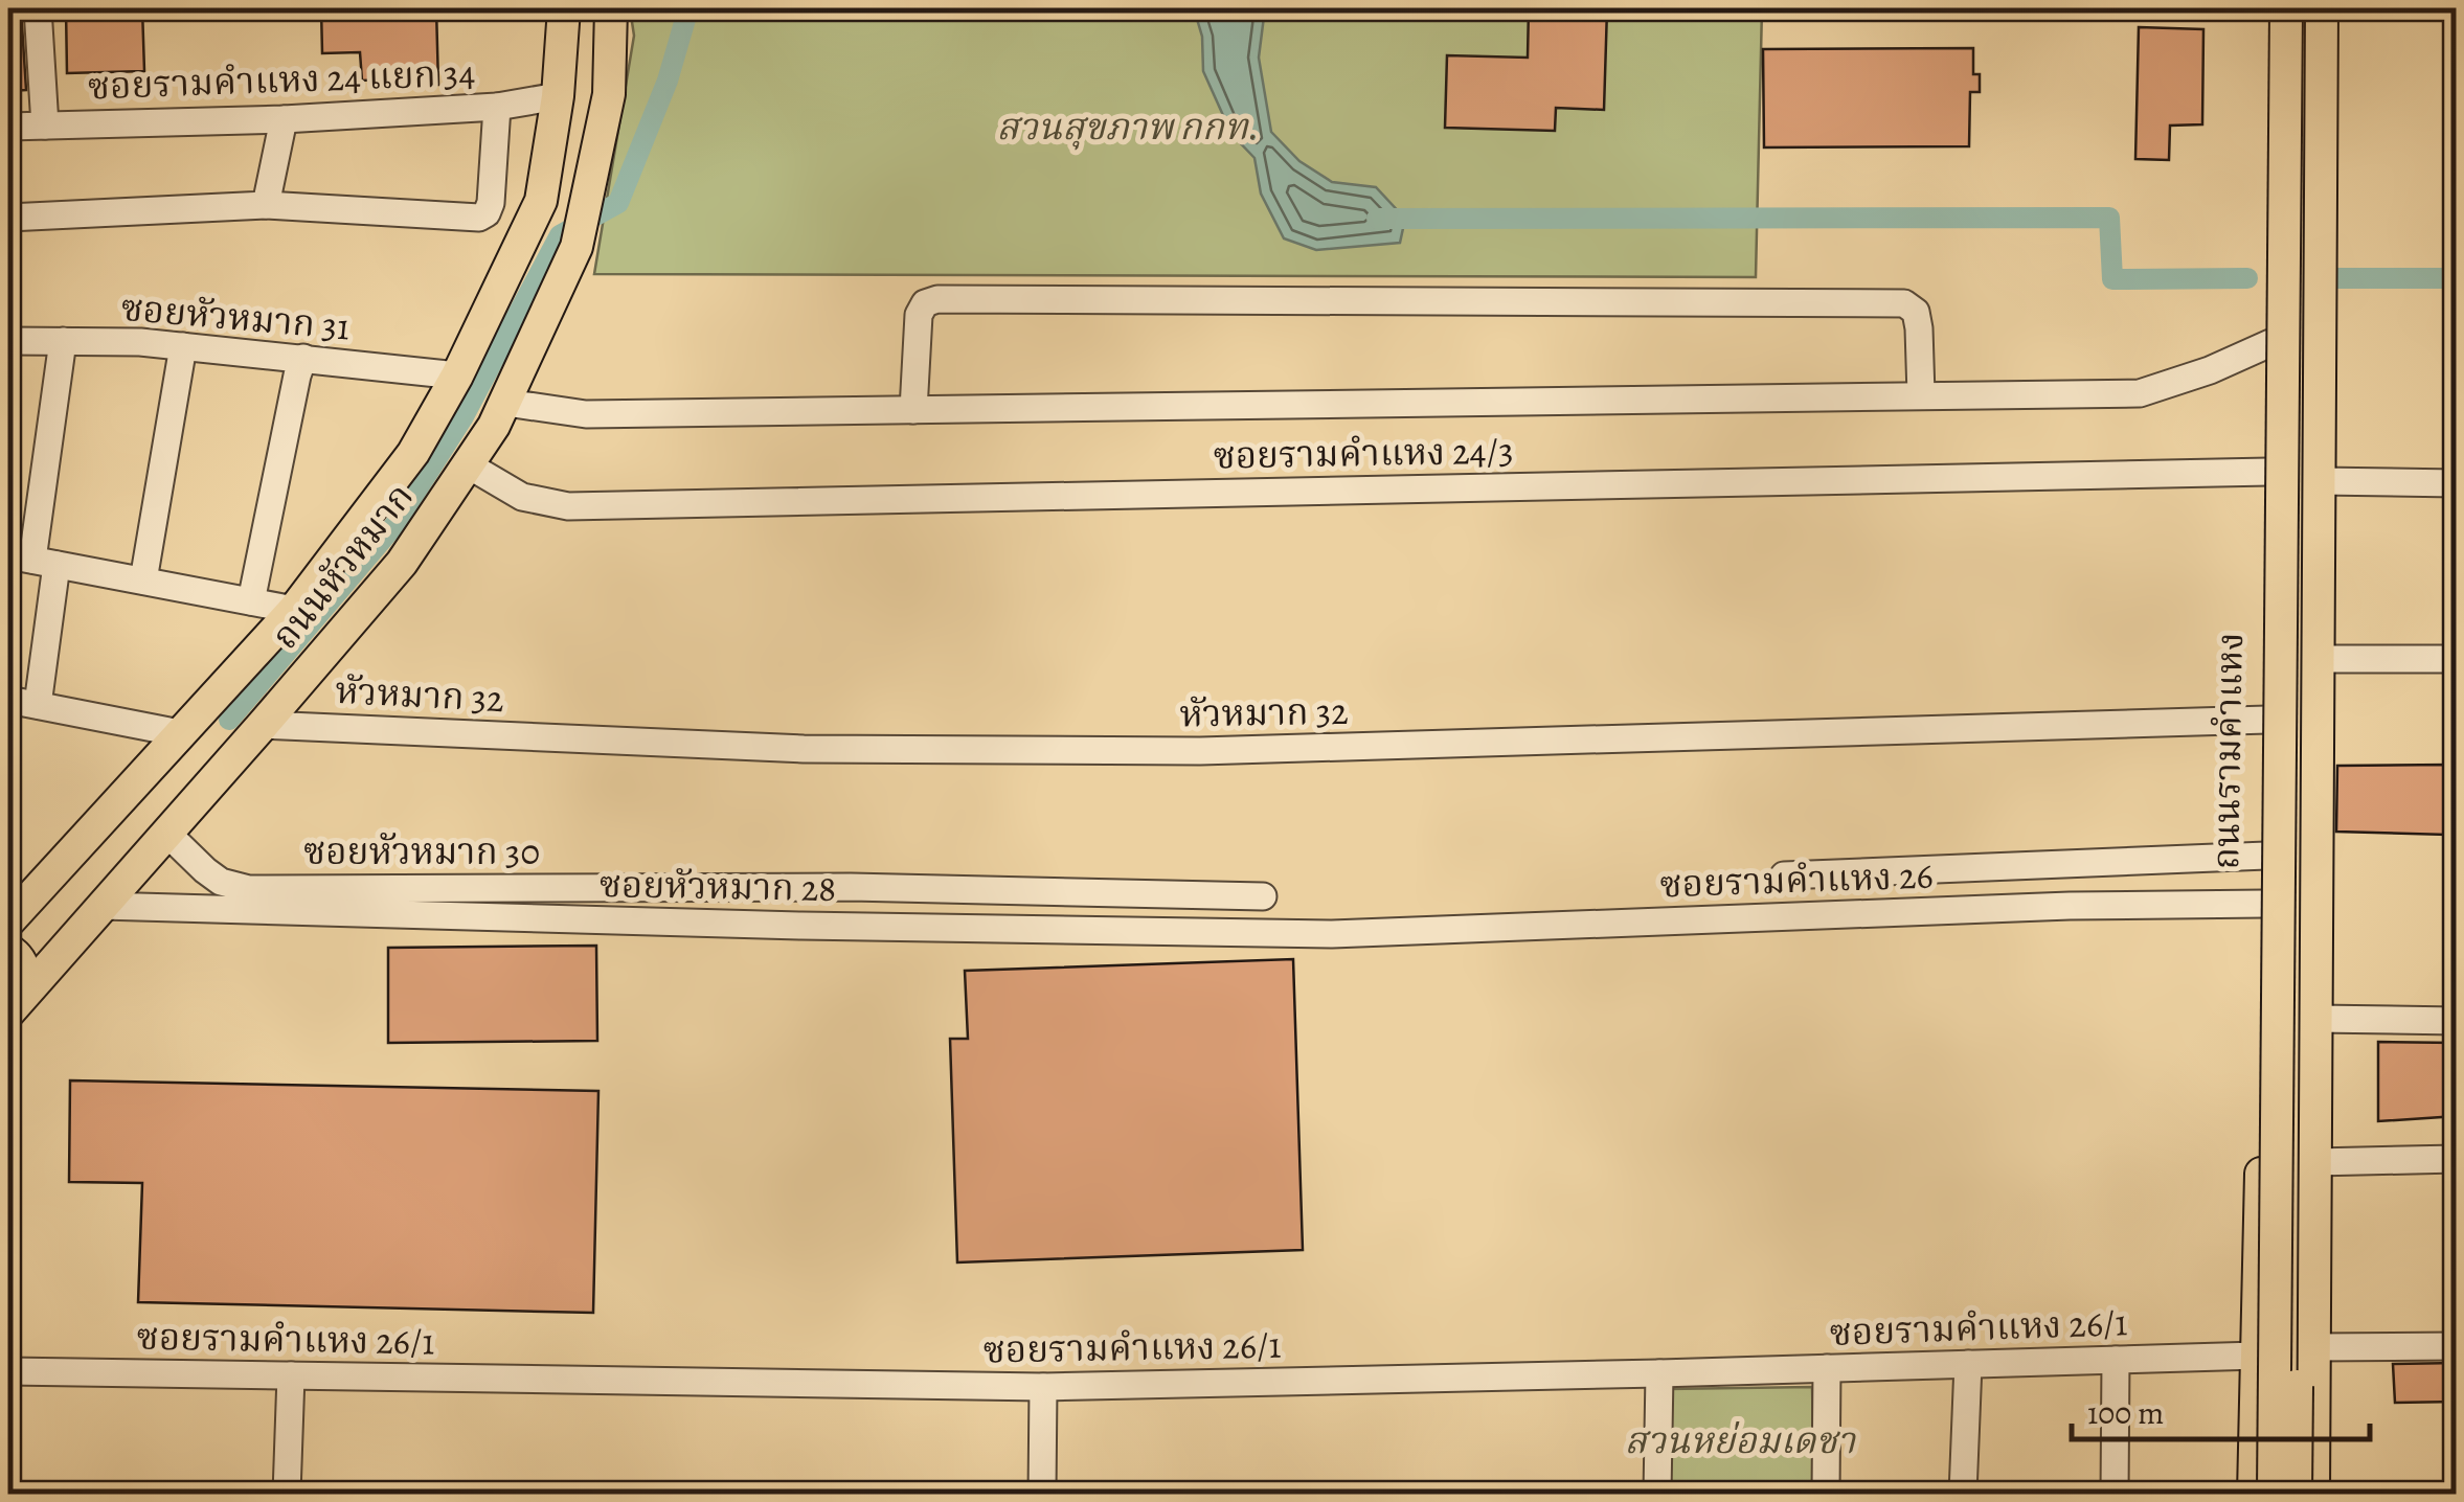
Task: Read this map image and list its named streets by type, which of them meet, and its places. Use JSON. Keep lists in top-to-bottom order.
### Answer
{
  "streets": {
    "main road": ["ถนนหัวหมาก", "ถนนรามคำแหง"],
    "street": [
      "ซอยรามคำแหง 24 แยก 34",
      "ซอยหัวหมาก 31",
      "ซอยรามคำแหง 24/3",
      "หัวหมาก 32",
      "ซอยหัวหมาก 30",
      "ซอยรามคำแหง 26",
      "ซอยหัวหมาก 28",
      "ซอยรามคำแหง 26/1"
    ]
  },
  "crossings": [
    ["ซอยรามคำแหง 24 แยก 34", "ถนนหัวหมาก"],
    ["ซอยหัวหมาก 31", "ถนนหัวหมาก"],
    ["ซอยรามคำแหง 24/3", "ถนนหัวหมาก"],
    ["ซอยรามคำแหง 24/3", "ถนนรามคำแหง"],
    ["ถนนหัวหมาก", "หัวหมาก 32"],
    ["ถนนหัวหมาก", "ซอยหัวหมาก 30"],
    ["ถนนหัวหมาก", "ซอยหัวหมาก 28"],
    ["หัวหมาก 32", "ถนนรามคำแหง"],
    ["ถนนรามคำแหง", "ซอยรามคำแหง 26"],
    ["ถนนรามคำแหง", "ซอยรามคำแหง 26/1"],
    ["ซอยรามคำแหง 26", "ซอยหัวหมาก 28"]
  ],
  "parks": ["สวนสุขภาพ กกท.", "สวนหย่อมเดชา"],
  "scale_bar": "100 m"
}
